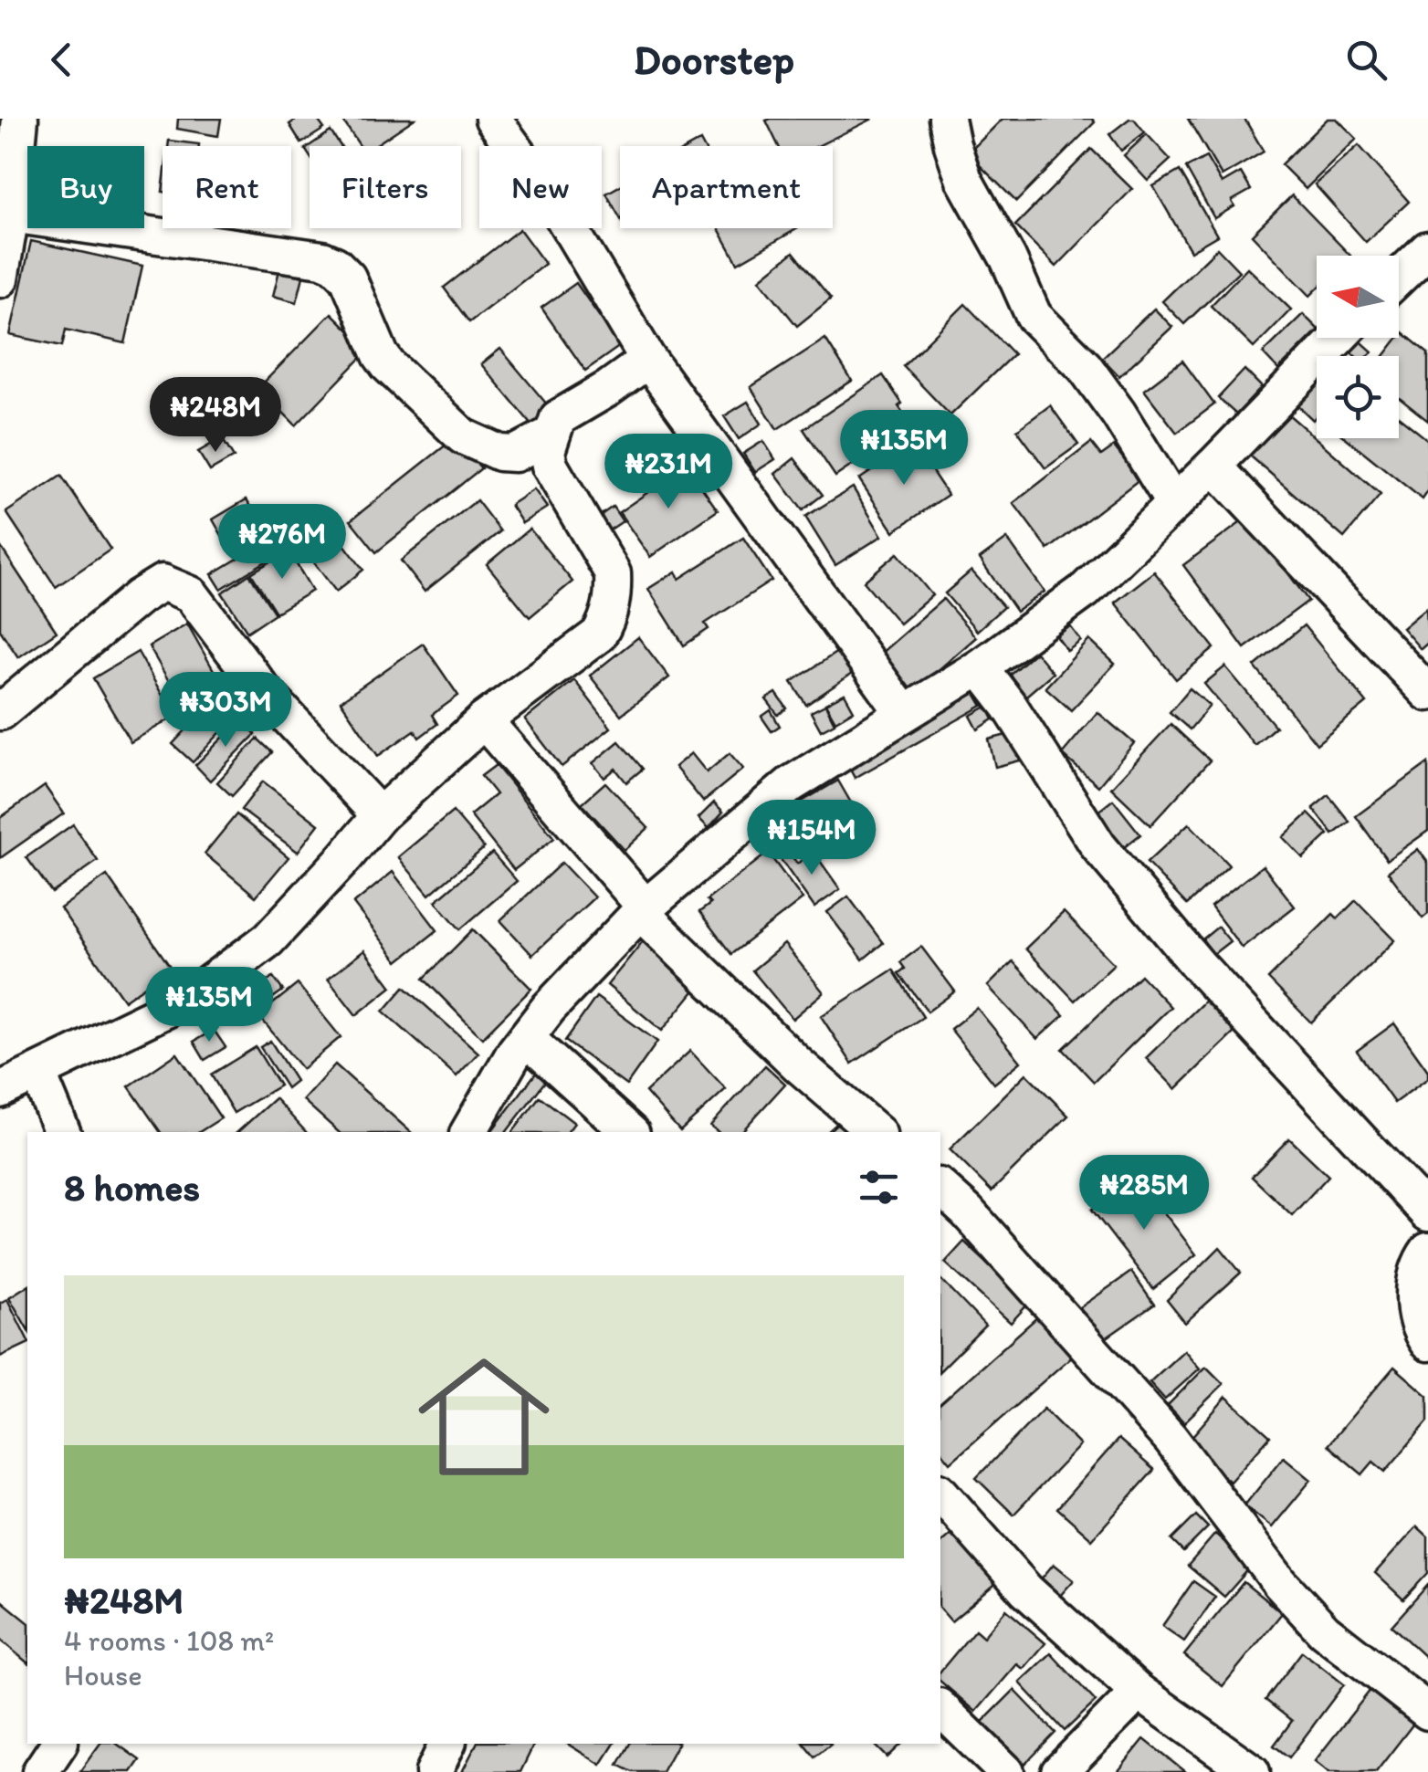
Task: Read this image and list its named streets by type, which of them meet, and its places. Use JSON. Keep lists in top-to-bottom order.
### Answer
{
  "north": "left",
  "page": {
    "header": "Doorstep",
    "chip": [
      "Buy",
      "Rent",
      "Filters",
      "New",
      "Apartment"
    ],
    "price": [
      "₦248M",
      "₦135M",
      "₦231M",
      "₦276M",
      "₦303M",
      "₦154M",
      "₦135M",
      "₦285M"
    ],
    "heading": "8 homes",
    "list": [
      {
        "name": "₦248M",
        "note": "4 rooms · 108 m² · House"
      }
    ]
  }
}
